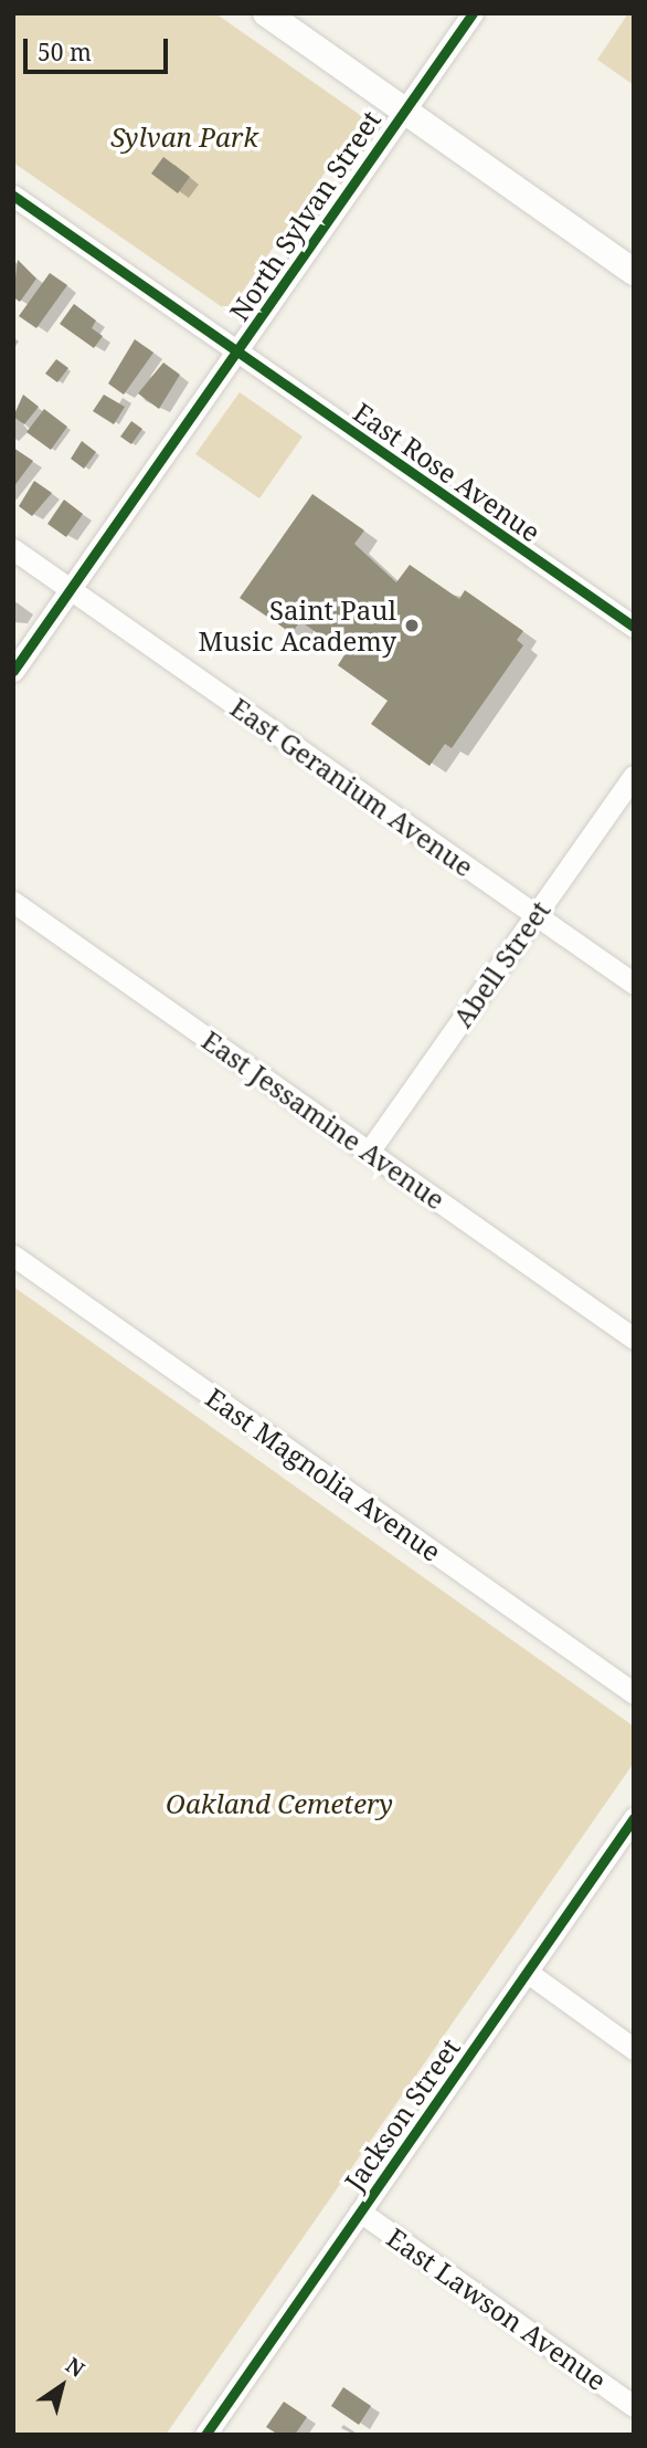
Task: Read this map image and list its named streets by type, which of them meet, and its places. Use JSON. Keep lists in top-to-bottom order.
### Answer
{
  "streets": {
    "street": [
      "North Sylvan Street",
      "East Rose Avenue",
      "East Geranium Avenue",
      "Abell Street",
      "East Jessamine Avenue",
      "East Magnolia Avenue",
      "Jackson Street",
      "East Lawson Avenue"
    ]
  },
  "crossings": [
    ["North Sylvan Street", "East Rose Avenue"],
    ["North Sylvan Street", "East Geranium Avenue"],
    ["East Geranium Avenue", "Abell Street"],
    ["Abell Street", "East Jessamine Avenue"],
    ["Jackson Street", "East Lawson Avenue"]
  ],
  "parks": ["Sylvan Park", "Oakland Cemetery"],
  "places": ["Saint Paul Music Academy"],
  "scale_bar": "50 m",
  "north": "top right"
}
